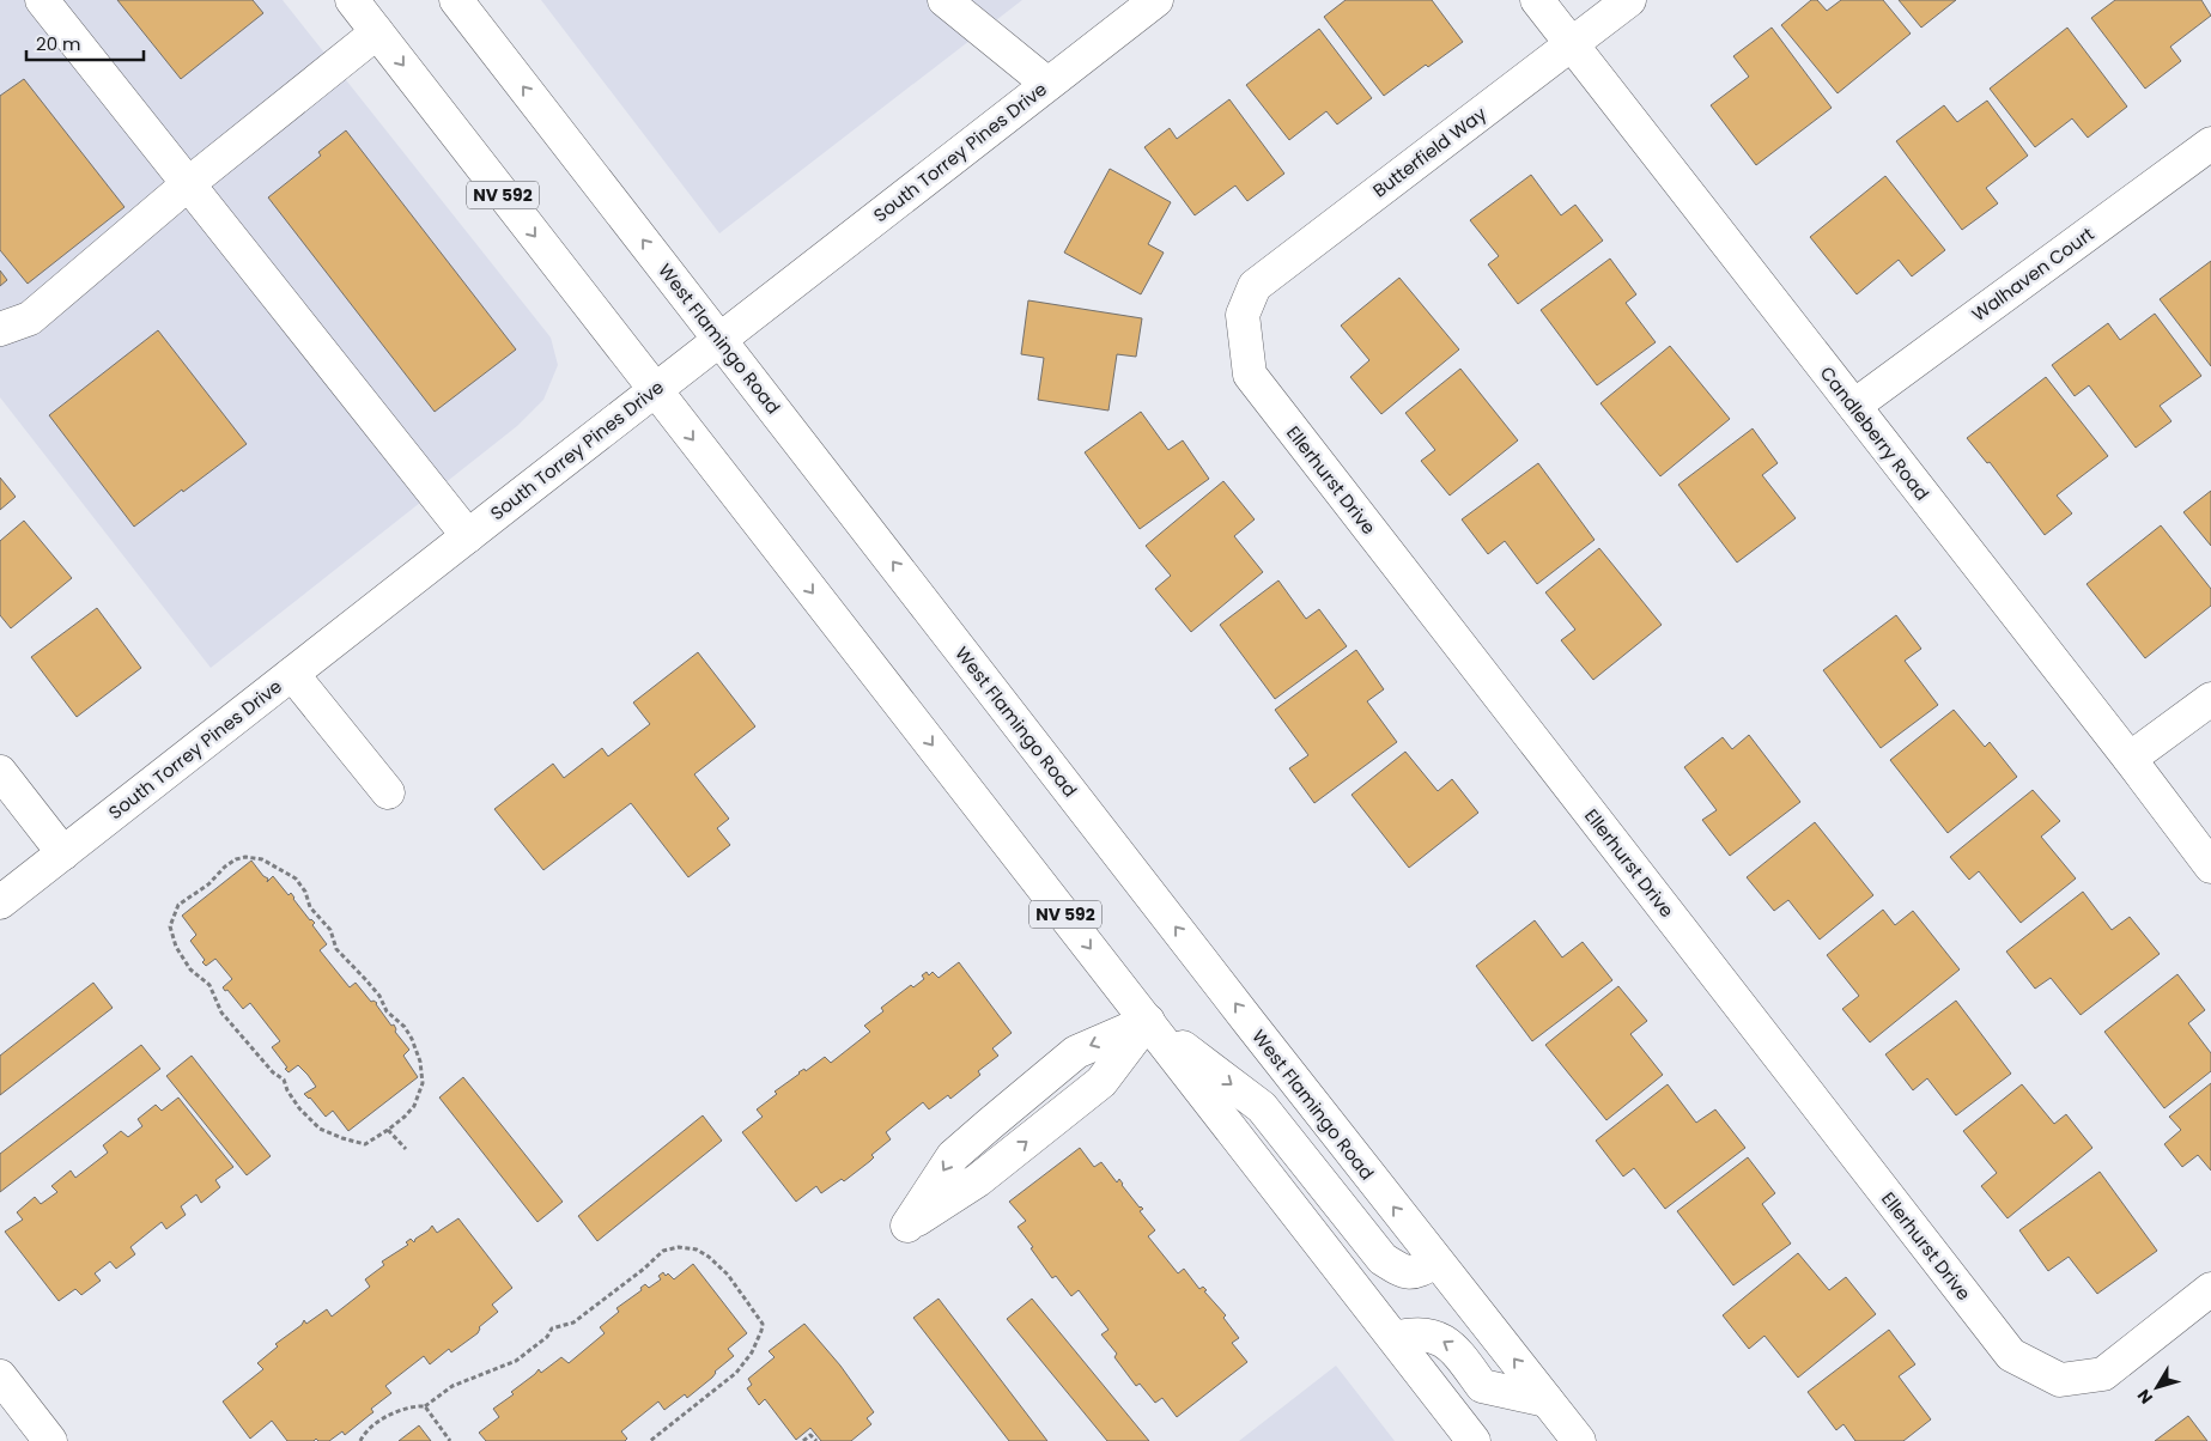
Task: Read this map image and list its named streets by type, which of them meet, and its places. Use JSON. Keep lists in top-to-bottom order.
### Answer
{
  "streets": {
    "main road": [
      "South Torrey Pines Drive",
      "Butterfield Way",
      "NV 592",
      "Walhaven Court",
      "West Flamingo Road",
      "Candleberry Road",
      "Ellerhurst Drive"
    ]
  },
  "crossings": [
    ["South Torrey Pines Drive", "NV 592"],
    ["South Torrey Pines Drive", "West Flamingo Road"],
    ["Butterfield Way", "Candleberry Road"],
    ["Butterfield Way", "Ellerhurst Drive"],
    ["Walhaven Court", "Candleberry Road"]
  ],
  "scale_bar": "20 m",
  "north": "bottom left"
}
